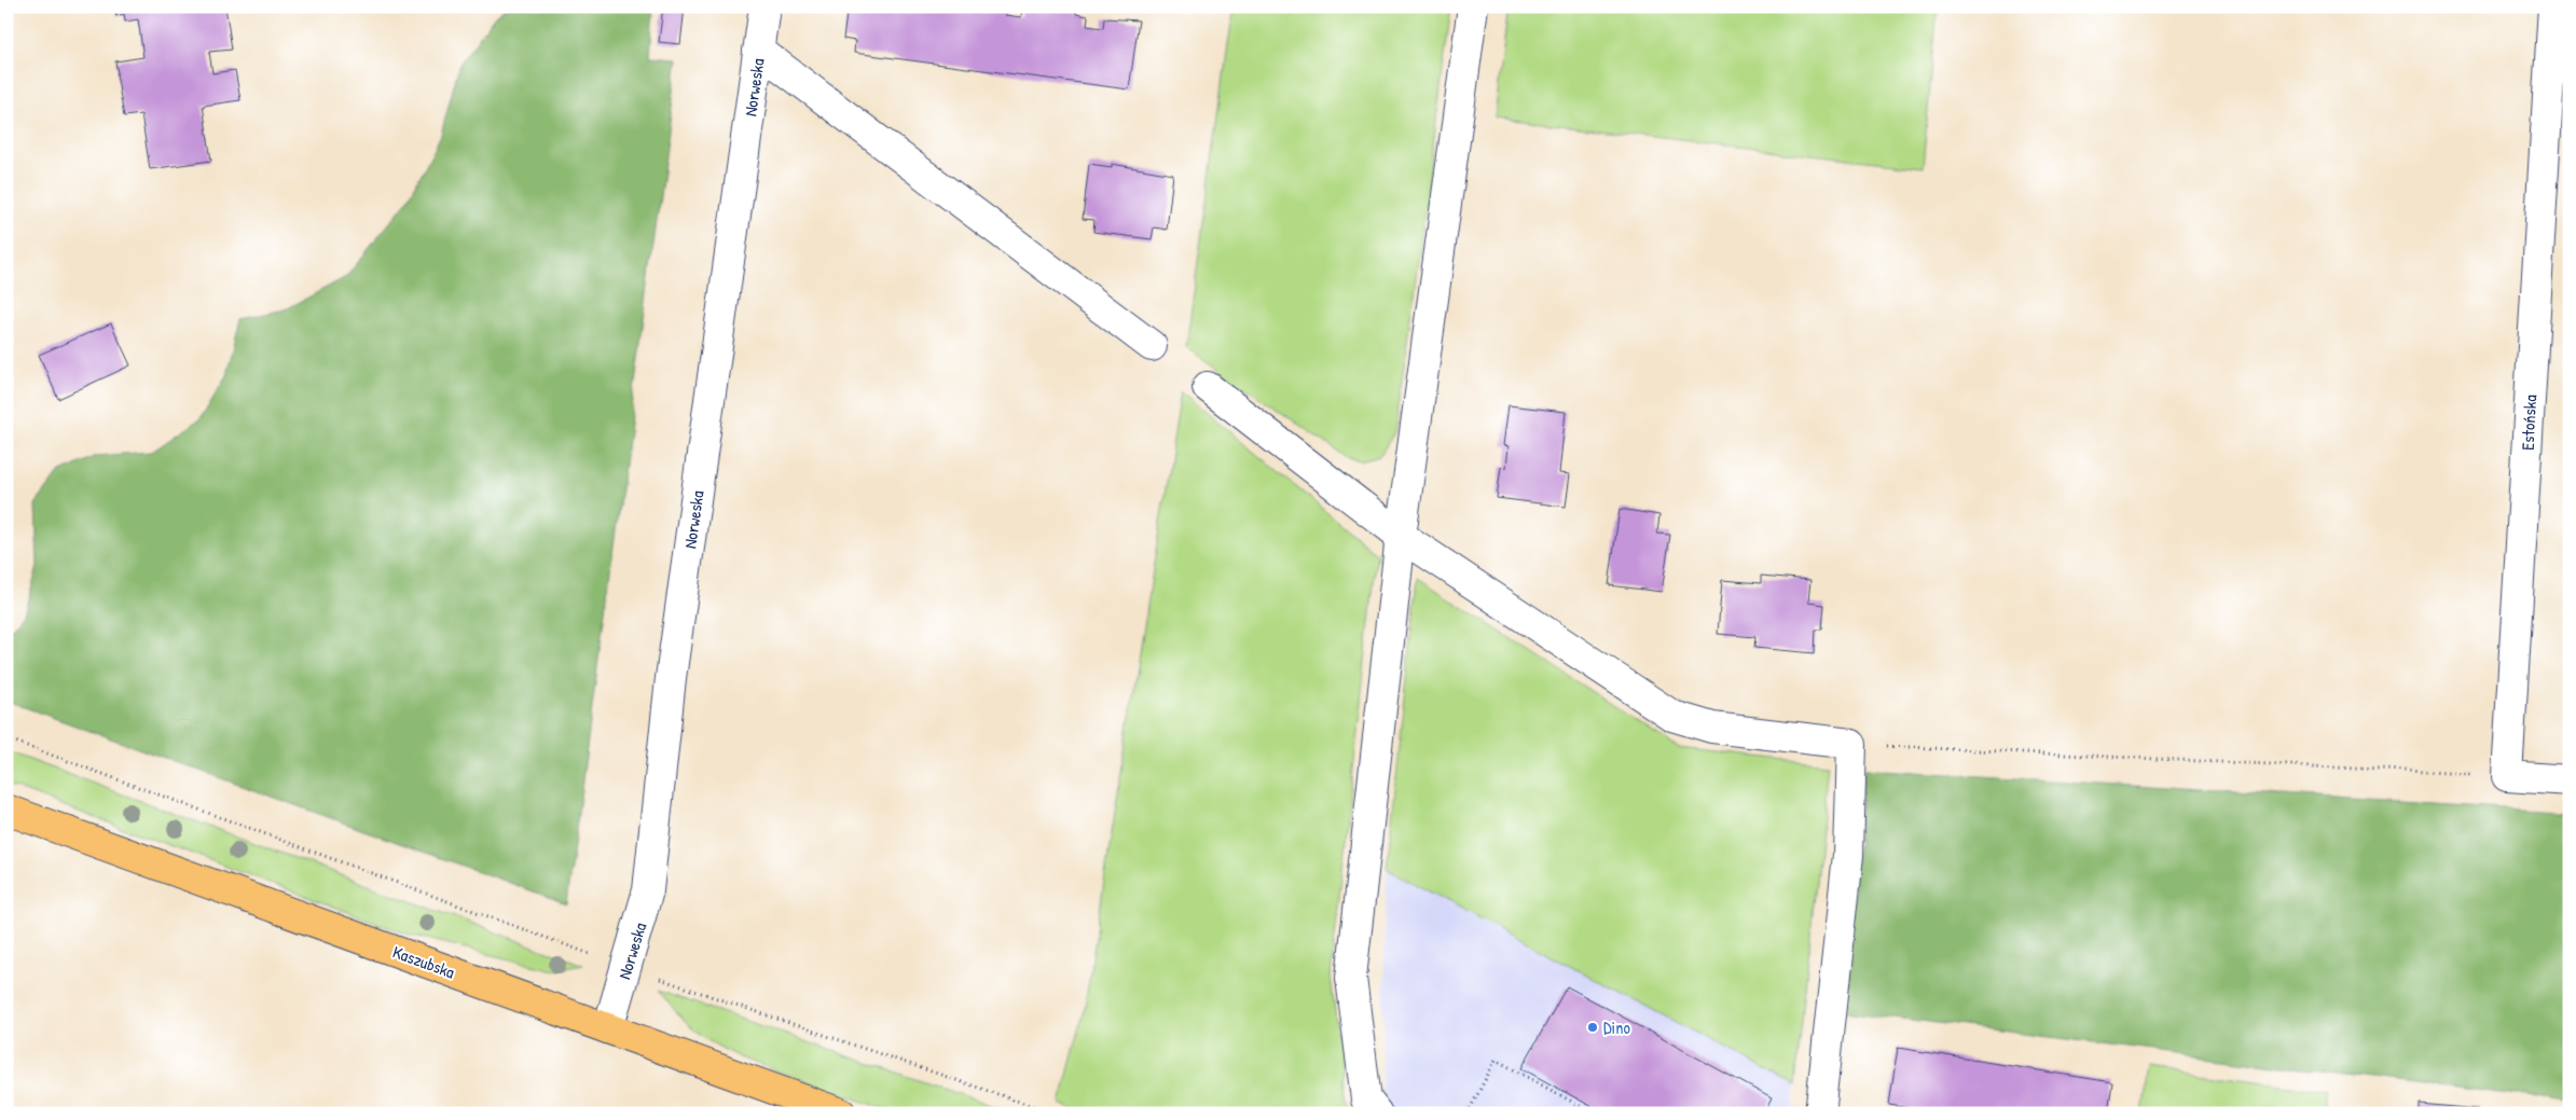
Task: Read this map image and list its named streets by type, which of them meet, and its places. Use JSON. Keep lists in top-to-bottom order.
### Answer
{
  "streets": {
    "main road": ["Kaszubska"],
    "street": ["Norweska", "Estońska"]
  },
  "crossings": [
    ["Norweska", "Kaszubska"]
  ],
  "places": ["Dino"]
}
